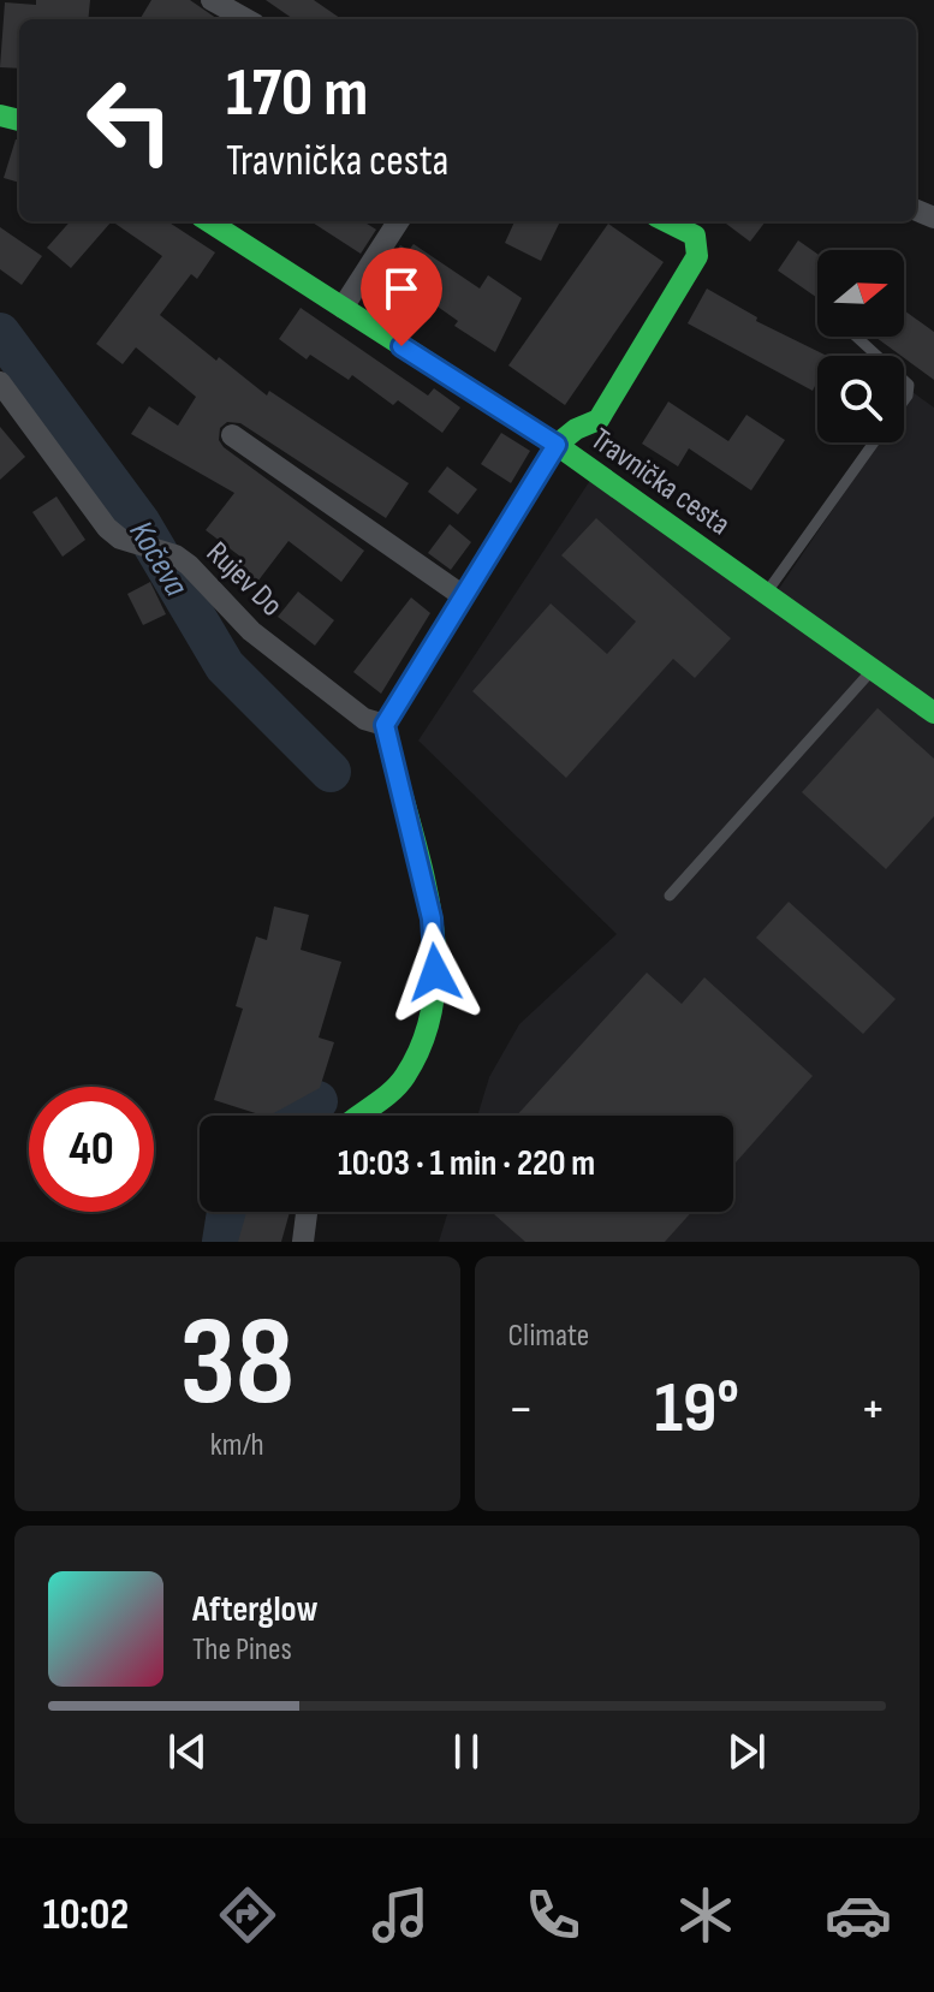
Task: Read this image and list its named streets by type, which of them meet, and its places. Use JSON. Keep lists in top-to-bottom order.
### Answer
{
  "streets": {
    "street": ["Travnička cesta", "Rujev Do"]
  },
  "water": ["Kočeva"],
  "north": "right",
  "page": {
    "turn": ["170 m", "Travnička cesta"],
    "limit": "40",
    "trip": "10:03 · 1 min · 220 m",
    "tile": [
      ["38", "km/h"],
      "Climate"
    ],
    "heat": ["−", "19°", "+"],
    "song": ["Afterglow", "The Pines"],
    "tabs": "10:02"
  }
}
